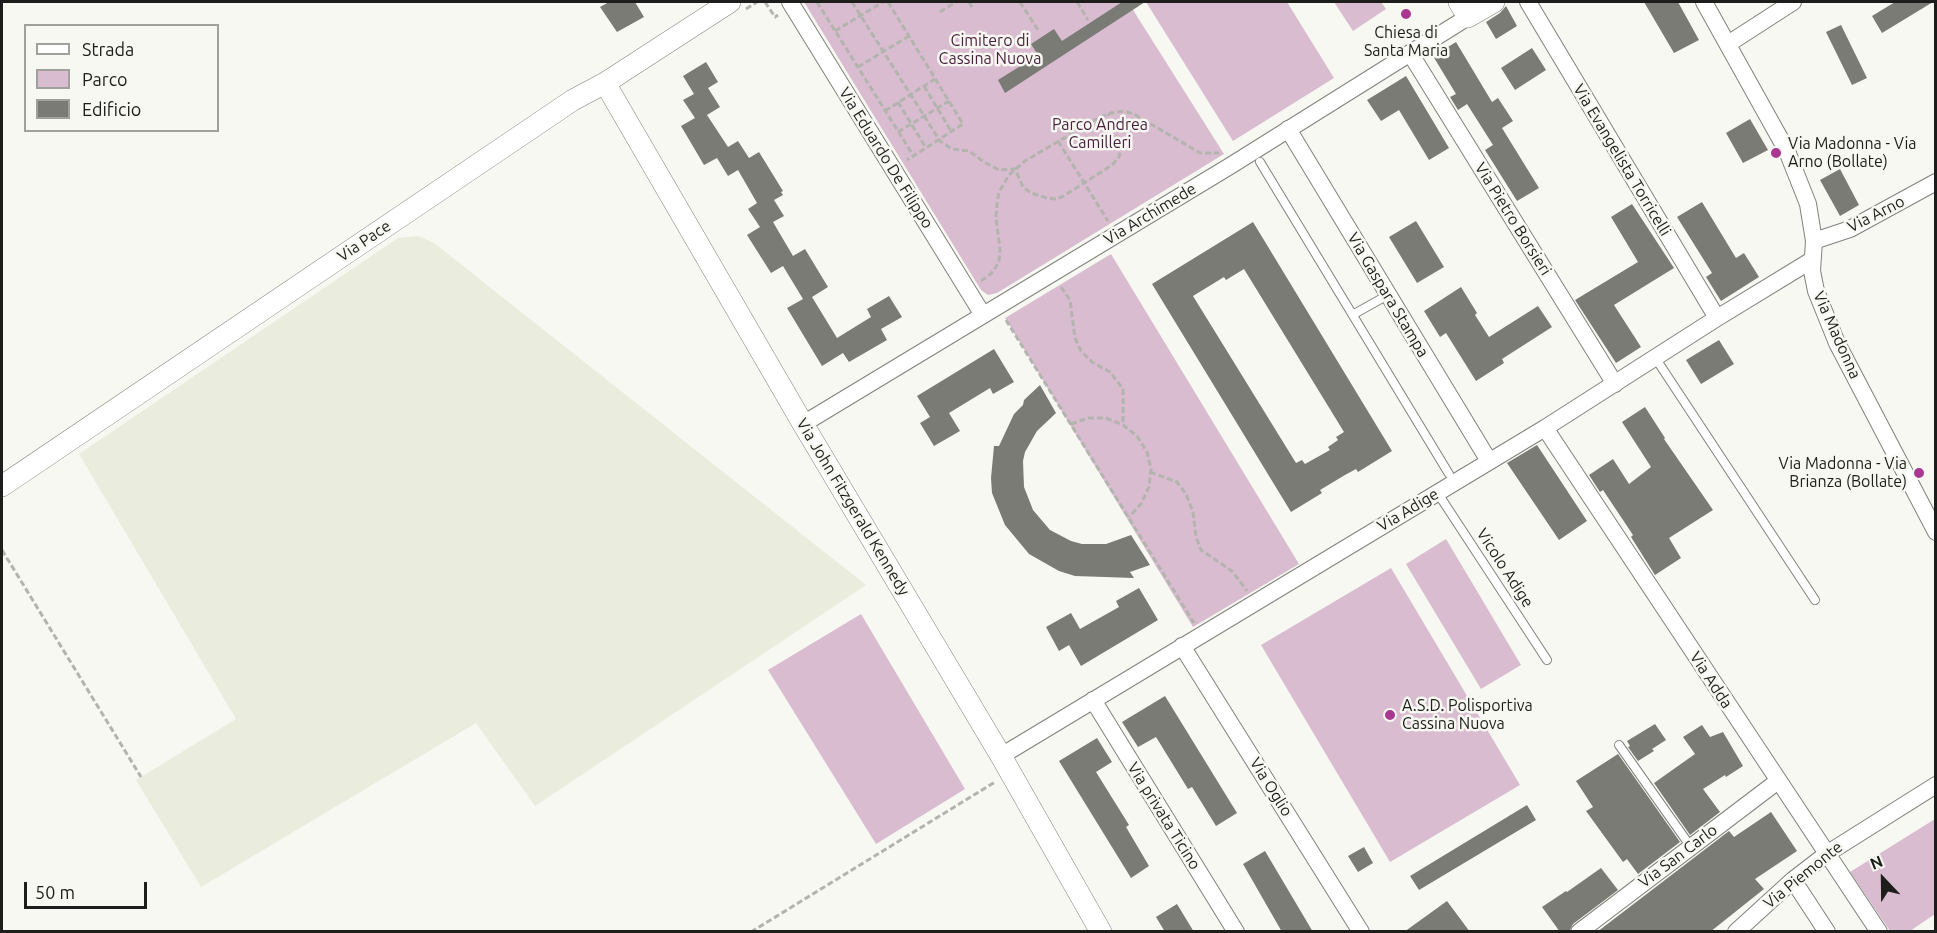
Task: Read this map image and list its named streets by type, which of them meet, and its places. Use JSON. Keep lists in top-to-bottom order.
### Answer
{
  "streets": {
    "street": [
      "Via Eduardo De Filippo",
      "Via Evangelista Torricelli",
      "Via Archimede",
      "Via Arno",
      "Via Pietro Borsieri",
      "Via Pace",
      "Via Gaspara Stampa",
      "Via Madonna",
      "Via John Fitzgerald Kennedy",
      "Via Adige",
      "Via Adda",
      "Via Oglio",
      "Via privata Ticino",
      "Via San Carlo",
      "Via Piemonte"
    ],
    "lane": ["Vicolo Adige"]
  },
  "crossings": [
    ["Via Eduardo De Filippo", "Via Archimede"],
    ["Via Evangelista Torricelli", "Via Adige"],
    ["Via Archimede", "Via Pietro Borsieri"],
    ["Via Archimede", "Via Gaspara Stampa"],
    ["Via Archimede", "Via John Fitzgerald Kennedy"],
    ["Via Arno", "Via Madonna"],
    ["Via Pietro Borsieri", "Via Adige"],
    ["Via Pace", "Via John Fitzgerald Kennedy"],
    ["Via Gaspara Stampa", "Via Adige"],
    ["Via Madonna", "Via Adige"],
    ["Via John Fitzgerald Kennedy", "Via Adige"],
    ["Via Adige", "Vicolo Adige"],
    ["Via Adige", "Via Adda"],
    ["Via Adige", "Via Oglio"],
    ["Via Adige", "Via privata Ticino"],
    ["Via Adda", "Via San Carlo"],
    ["Via Adda", "Via Piemonte"]
  ],
  "parks": ["Cimitero di Cassina Nuova", "Parco Andrea Camilleri"],
  "places": [
    "Chiesa di Santa Maria",
    "Via Madonna - Via Arno (Bollate)",
    "Via Madonna - Via Brianza (Bollate)",
    "A.S.D. Polisportiva Cassina Nuova"
  ],
  "legend": ["Strada", "Parco", "Edificio"],
  "scale_bar": "50 m",
  "north": "top"
}
